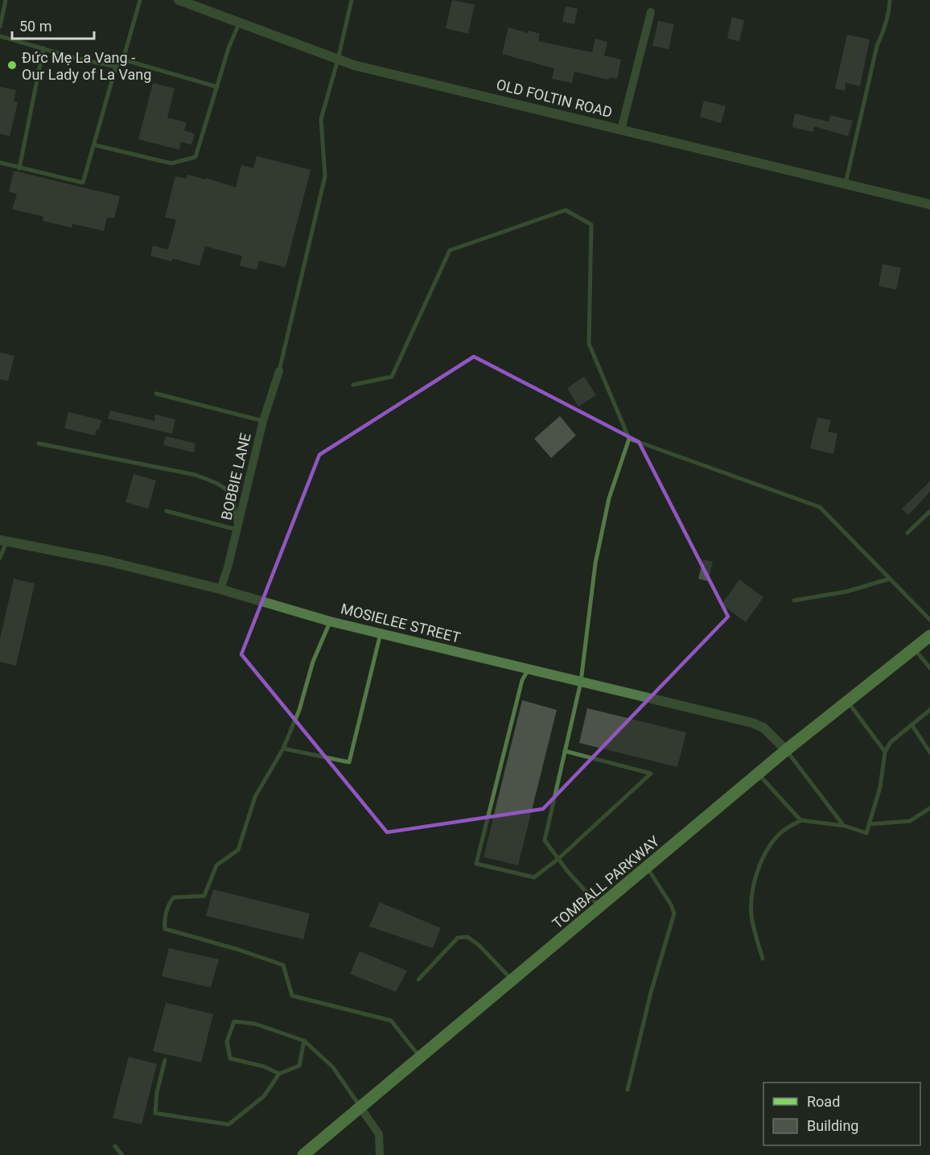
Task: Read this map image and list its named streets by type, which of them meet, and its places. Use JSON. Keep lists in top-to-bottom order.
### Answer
{
  "streets": {
    "main road": ["TOMBALL PARKWAY"],
    "street": ["OLD FOLTIN ROAD", "BOBBIE LANE", "MOSIELEE STREET"]
  },
  "crossings": [
    ["BOBBIE LANE", "MOSIELEE STREET"],
    ["MOSIELEE STREET", "TOMBALL PARKWAY"]
  ],
  "places": ["Đức Mẹ La Vang - Our Lady of La Vang"],
  "legend": ["Road", "Building"],
  "scale_bar": "50 m"
}
